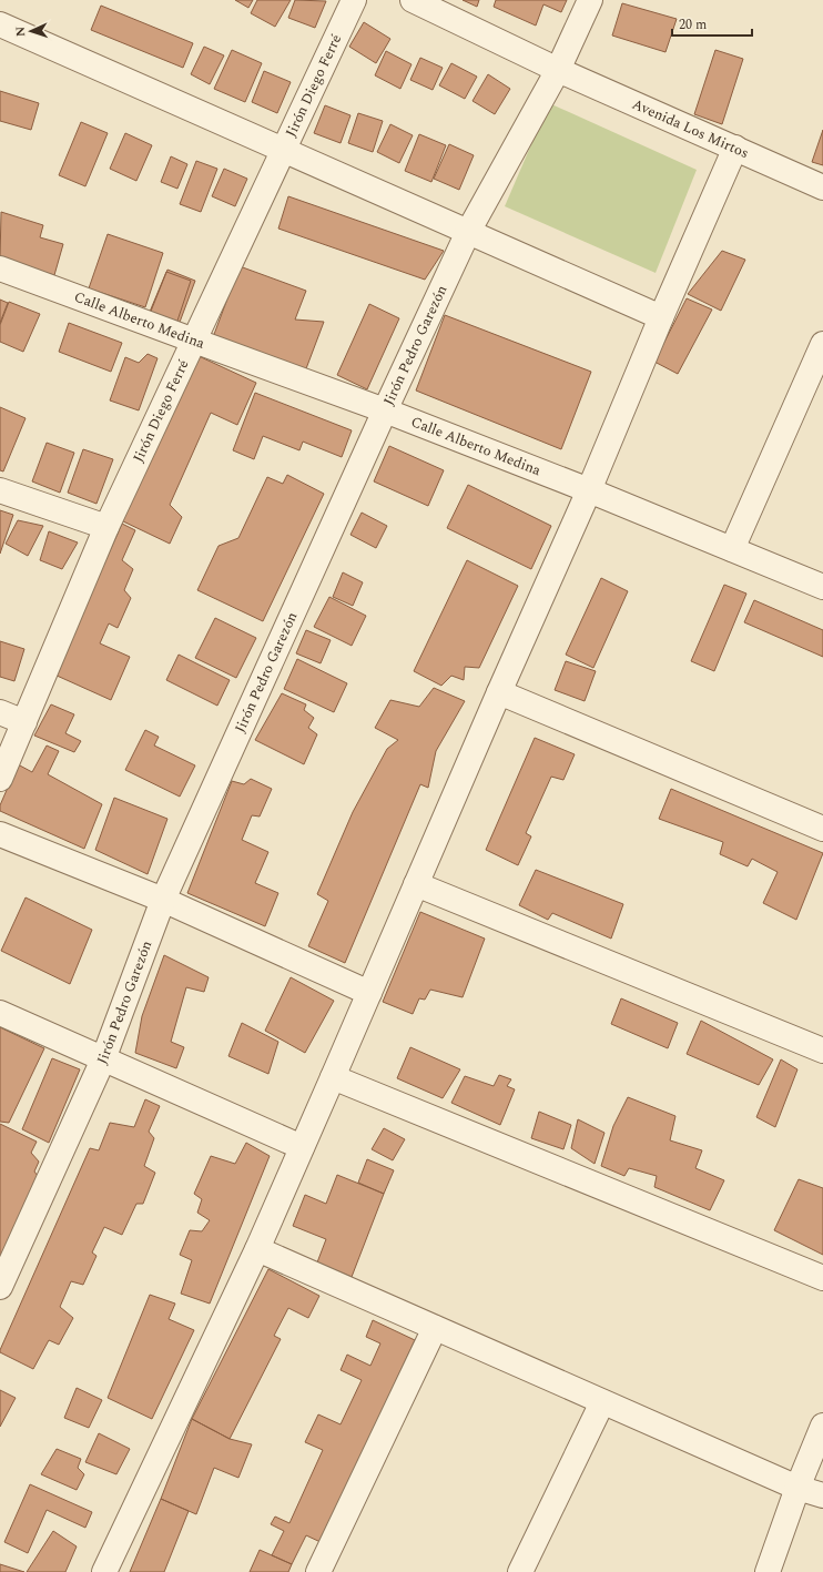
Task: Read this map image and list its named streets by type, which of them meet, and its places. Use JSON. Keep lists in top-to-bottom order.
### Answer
{
  "streets": {
    "street": [
      "Jirón Diego Ferré",
      "Avenida Los Mirtos",
      "Calle Alberto Medina",
      "Jirón Pedro Garezón"
    ]
  },
  "crossings": [
    ["Jirón Diego Ferré", "Calle Alberto Medina"],
    ["Avenida Los Mirtos", "Jirón Pedro Garezón"],
    ["Calle Alberto Medina", "Jirón Pedro Garezón"]
  ],
  "scale_bar": "20 m",
  "north": "left"
}
